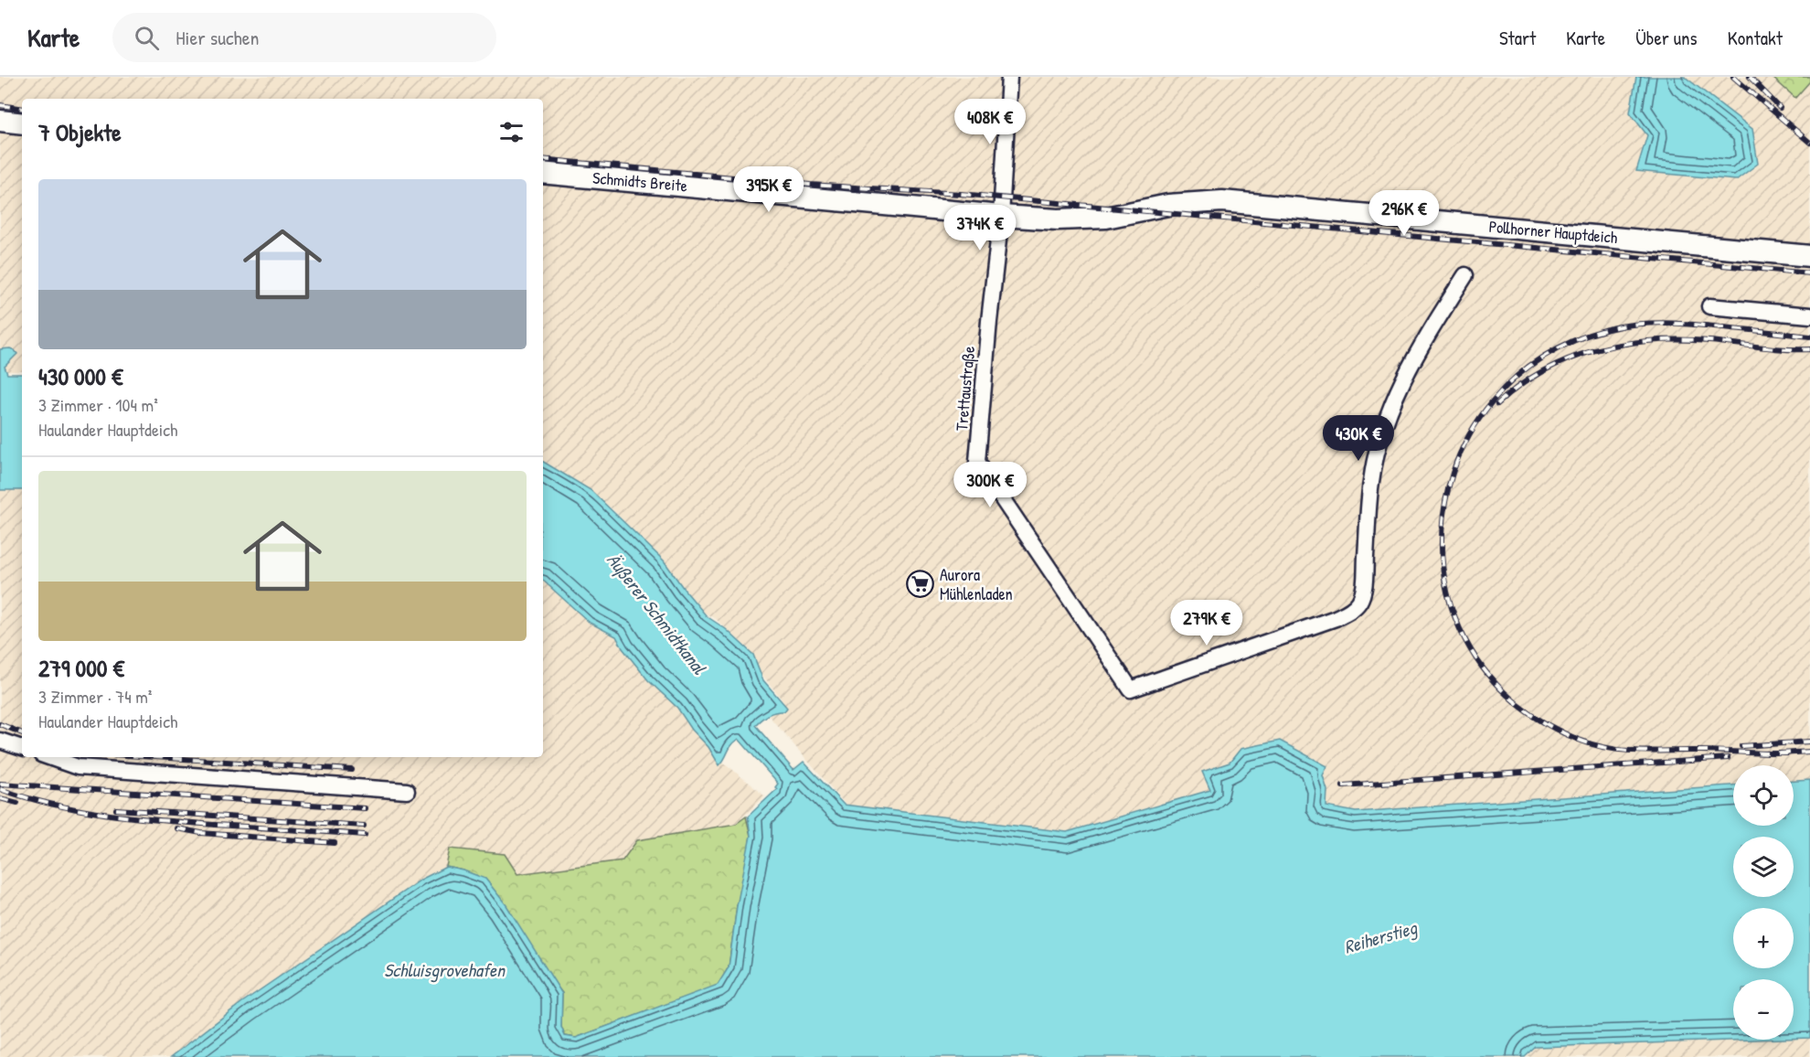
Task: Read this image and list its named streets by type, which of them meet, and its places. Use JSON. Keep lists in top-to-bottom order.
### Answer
{
  "streets": {
    "main road": ["Schmidts Breite", "Pollhorner Hauptdeich"],
    "street": ["Trettaustraße"]
  },
  "crossings": [
    ["Schmidts Breite", "Pollhorner Hauptdeich"],
    ["Schmidts Breite", "Trettaustraße"],
    ["Pollhorner Hauptdeich", "Trettaustraße"]
  ],
  "water": ["Äußerer Schmidtkanal", "Reiherstieg", "Schluisgrovehafen"],
  "places": {
    "supermarket": ["Aurora Mühlenladen"]
  },
  "page": {
    "header": "Karte",
    "search": "Hier suchen",
    "nav": [
      "Start",
      "Karte",
      "Über uns",
      "Kontakt"
    ],
    "price": [
      "408K €",
      "395K €",
      "296K €",
      "374K €",
      "430K €",
      "300K €",
      "279K €"
    ],
    "heading": "7 Objekte",
    "list": [
      {
        "name": "430 000 €",
        "note": "3 Zimmer · 104 m² · Haulander Hauptdeich"
      },
      {
        "name": "279 000 €",
        "note": "3 Zimmer · 74 m² · Haulander Hauptdeich"
      }
    ],
    "map_buttons": ["+", "−"]
  }
}
